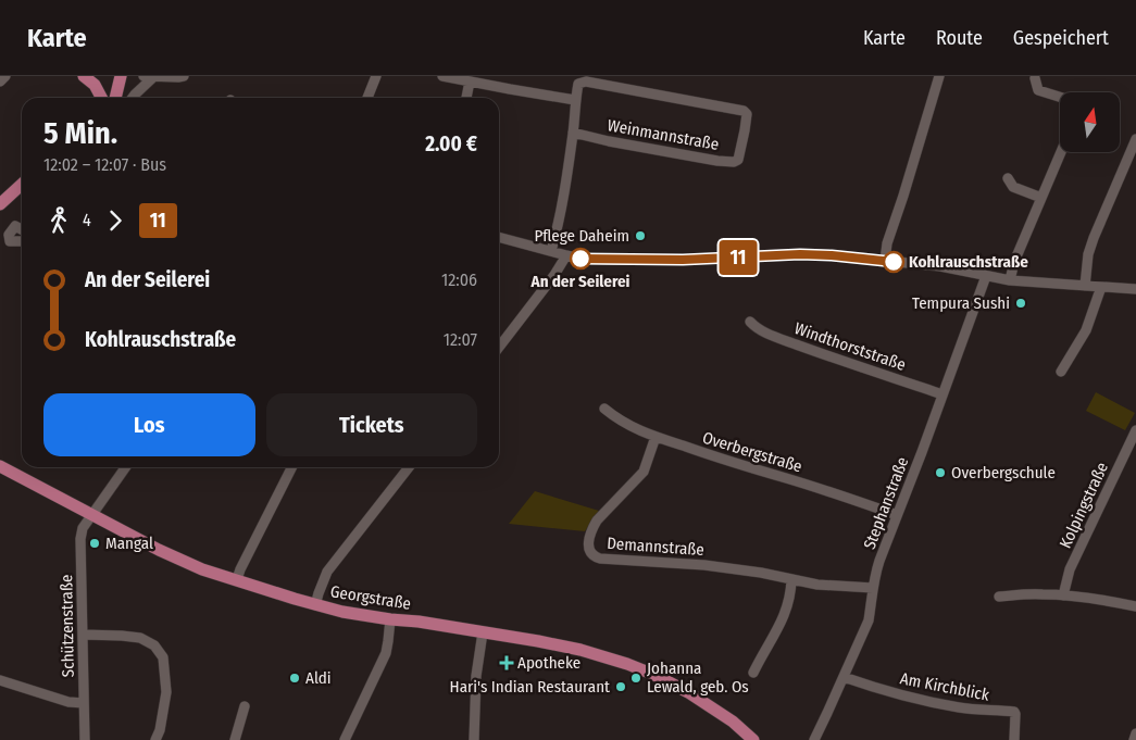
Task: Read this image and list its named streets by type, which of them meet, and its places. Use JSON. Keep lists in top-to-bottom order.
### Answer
{
  "streets": {
    "main road": ["Georgstraße"],
    "street": [
      "Weinmannstraße",
      "Windthorststraße",
      "Overbergstraße",
      "Stephanstraße",
      "Kolpingstraße",
      "Demannstraße",
      "Schützenstraße",
      "Am Kirchblick"
    ]
  },
  "crossings": [
    ["Windthorststraße", "Stephanstraße"],
    ["Overbergstraße", "Stephanstraße"],
    ["Overbergstraße", "Demannstraße"],
    ["Stephanstraße", "Demannstraße"],
    ["Stephanstraße", "Am Kirchblick"],
    ["Georgstraße", "Schützenstraße"]
  ],
  "places": {
    "other": [
      "Pflege Daheim",
      "An der Seilerei",
      "Kohlrauschstraße",
      "Tempura Sushi",
      "Overbergschule",
      "Mangal",
      "Aldi",
      "Johanna Lewald, geb. Os",
      "Hari's Indian Restaurant"
    ],
    "health": ["Apotheke"]
  },
  "lines": ["bus line 11"],
  "north": "top",
  "page": {
    "header": "Karte",
    "nav": ["Karte", "Route", "Gespeichert"],
    "on_map": "11",
    "heading": ["5 Min.", "12:02 – 12:07 · Bus", "2.00 €"],
    "legs": ["4", "11"],
    "list": [
      {
        "name": "An der Seilerei",
        "value": "12:06"
      },
      {
        "name": "Kohlrauschstraße",
        "value": "12:07"
      }
    ],
    "buttons": ["Los", "Tickets"]
  }
}
